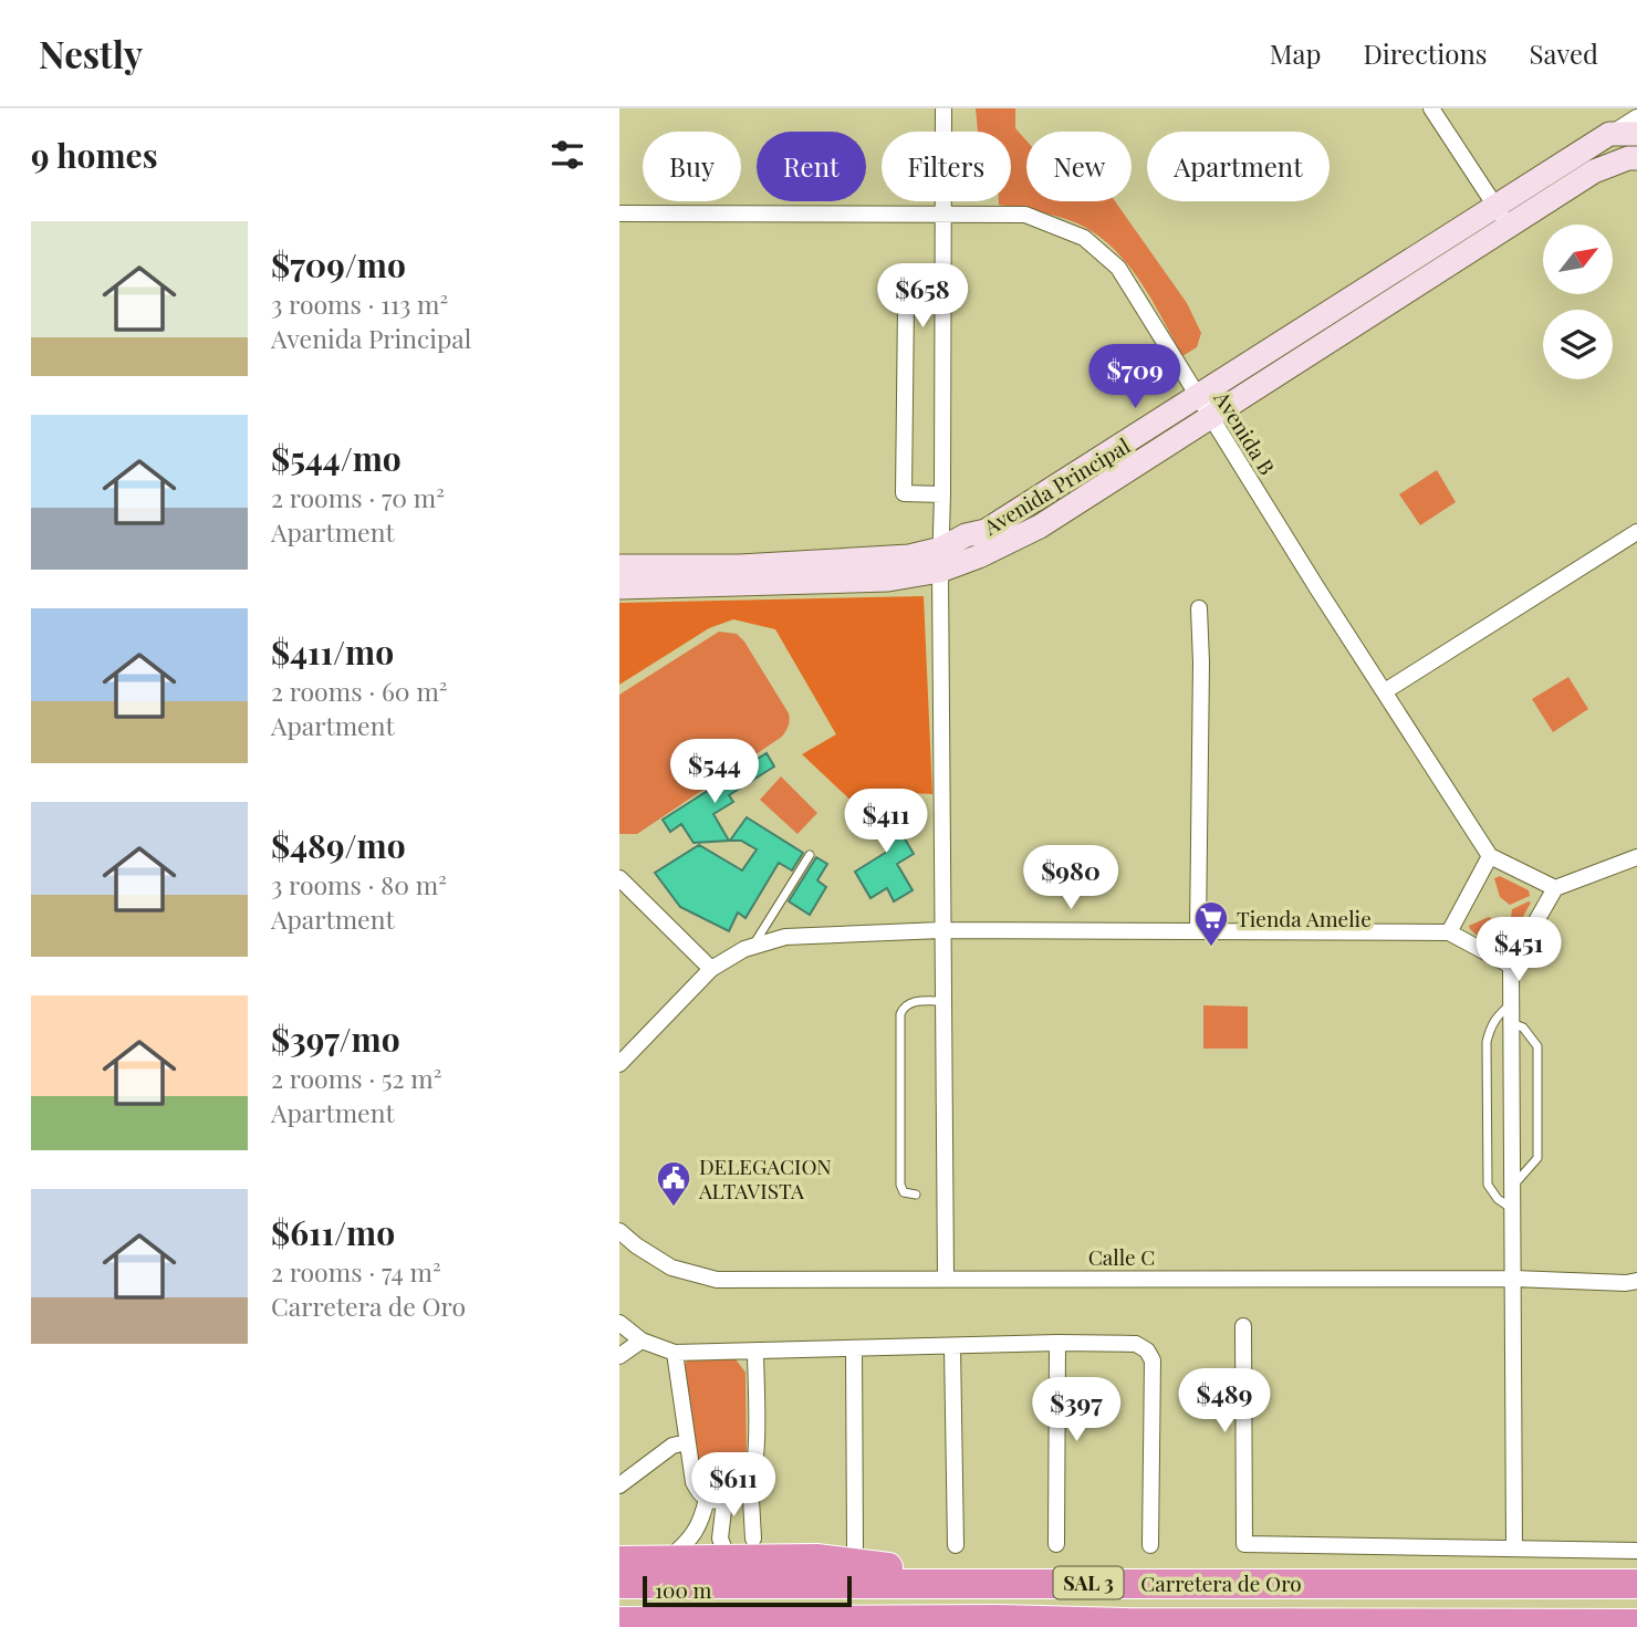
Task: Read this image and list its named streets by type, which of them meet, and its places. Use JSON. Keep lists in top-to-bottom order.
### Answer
{
  "streets": {
    "highway": ["SAL 3", "Carretera de Oro"],
    "street": ["Avenida B", "Avenida Principal", "Calle C"]
  },
  "crossings": [
    ["Avenida B", "Avenida Principal"]
  ],
  "places": {
    "supermarket": ["Tienda Amelie"],
    "public building": ["DELEGACION ALTAVISTA"]
  },
  "scale_bar": "100 m",
  "north": "top right",
  "page": {
    "header": "Nestly",
    "nav": ["Map", "Directions", "Saved"],
    "heading": "9 homes",
    "chip": [
      "Buy",
      "Rent",
      "Filters",
      "New",
      "Apartment"
    ],
    "list": [
      {
        "name": "$709/mo",
        "note": "3 rooms · 113 m² · Avenida Principal"
      },
      {
        "name": "$544/mo",
        "note": "2 rooms · 70 m² · Apartment"
      },
      {
        "name": "$411/mo",
        "note": "2 rooms · 60 m² · Apartment"
      },
      {
        "name": "$489/mo",
        "note": "3 rooms · 80 m² · Apartment"
      },
      {
        "name": "$397/mo",
        "note": "2 rooms · 52 m² · Apartment"
      },
      {
        "name": "$611/mo",
        "note": "2 rooms · 74 m² · Carretera de Oro"
      }
    ],
    "price": [
      "$658",
      "$709",
      "$544",
      "$411",
      "$980",
      "$451",
      "$489",
      "$397",
      "$611"
    ],
    "scale": "100 m"
  }
}
